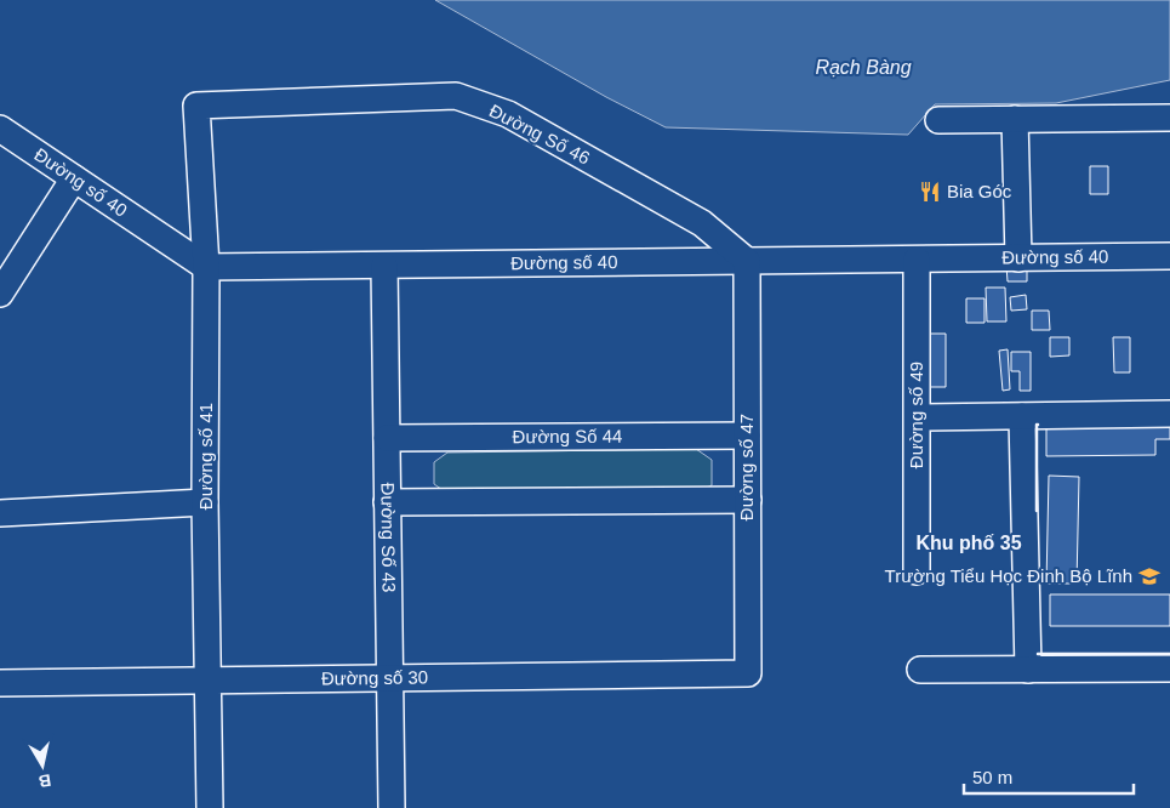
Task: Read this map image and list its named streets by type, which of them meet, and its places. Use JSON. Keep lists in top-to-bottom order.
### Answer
{
  "streets": {
    "street": [
      "Đường Số 46",
      "Đường số 40",
      "Đường số 49",
      "Đường Số 44",
      "Đường số 41",
      "Đường số 47",
      "Đường Số 43",
      "Đường số 30"
    ]
  },
  "crossings": [
    ["Đường Số 46", "Đường số 40"],
    ["Đường Số 46", "Đường số 41"],
    ["Đường Số 46", "Đường số 47"],
    ["Đường số 40", "Đường số 49"],
    ["Đường số 40", "Đường số 41"],
    ["Đường số 40", "Đường số 47"],
    ["Đường số 40", "Đường Số 43"],
    ["Đường Số 44", "Đường số 47"],
    ["Đường Số 44", "Đường Số 43"],
    ["Đường số 41", "Đường số 30"],
    ["Đường số 47", "Đường số 30"],
    ["Đường Số 43", "Đường số 30"]
  ],
  "districts": ["Khu phố 35"],
  "water": ["Rạch Bàng"],
  "places": {
    "restaurant": ["Bia Góc"],
    "school or university": ["Trường Tiểu Học Đinh Bộ Lĩnh"]
  },
  "scale_bar": "50 m",
  "north": "bottom"
}
